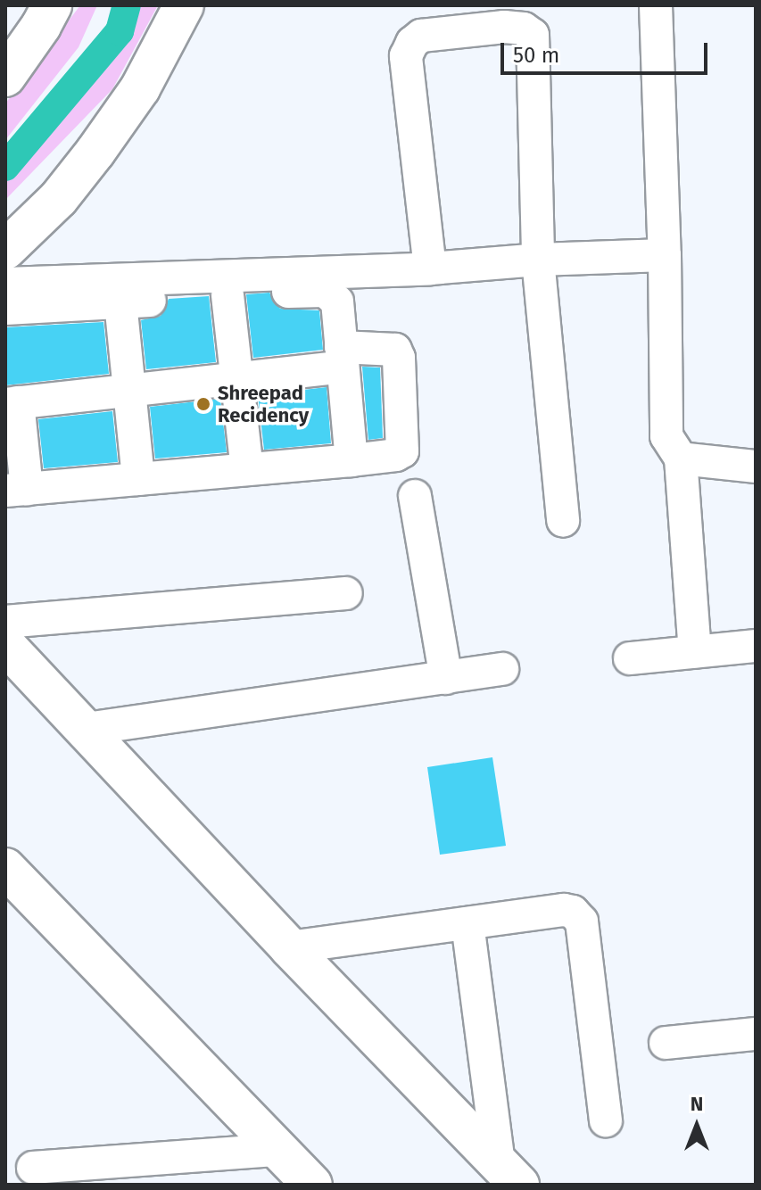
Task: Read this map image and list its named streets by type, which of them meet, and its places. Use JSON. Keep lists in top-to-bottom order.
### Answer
{
  "places": ["Shreepad Recidency"],
  "scale_bar": "50 m",
  "north": "top"
}
